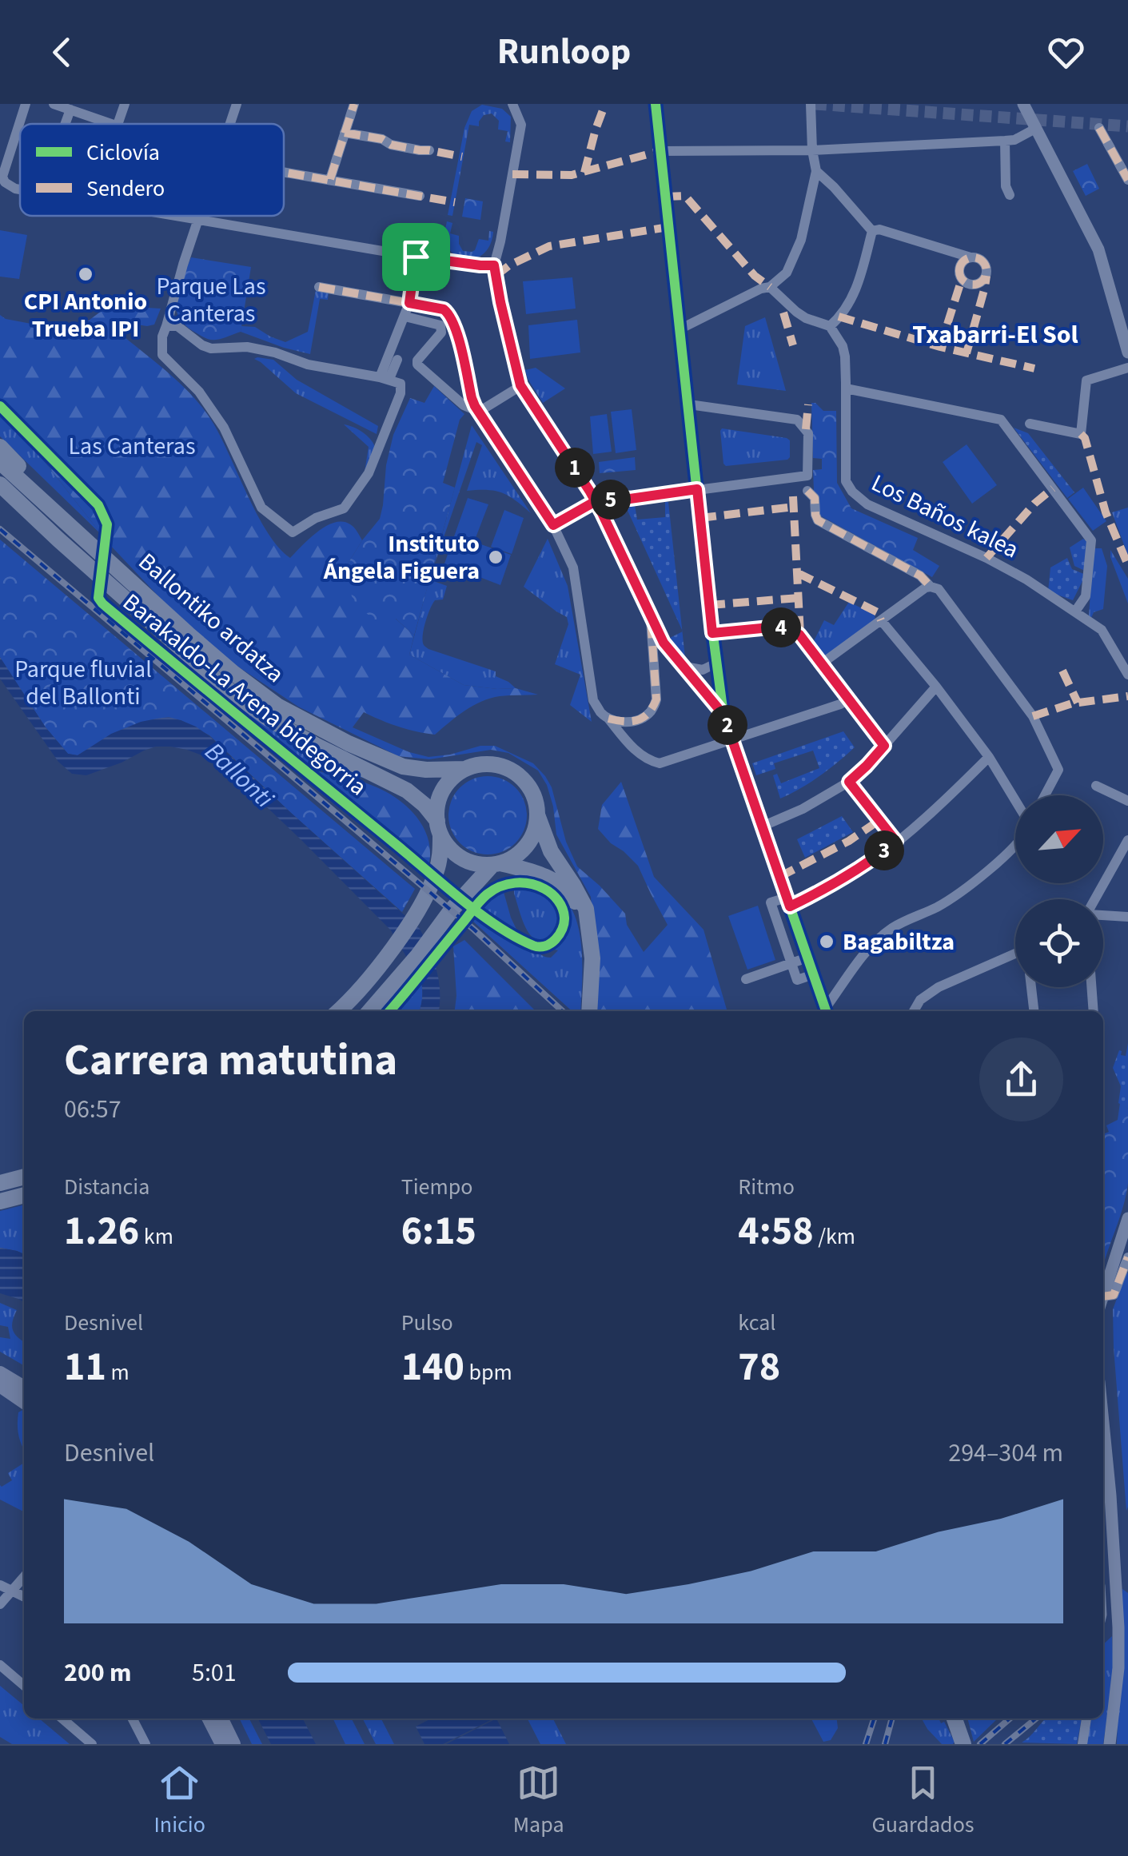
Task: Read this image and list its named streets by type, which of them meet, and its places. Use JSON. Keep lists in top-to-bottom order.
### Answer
{
  "streets": {
    "main road": ["Ballontiko ardatza"],
    "street": ["Los Baños kalea"],
    "cycle path": ["Barakaldo-La Arena bidegorria"]
  },
  "districts": ["Txabarri-El Sol"],
  "water": ["Ballonti"],
  "parks": ["Parque Las Canteras", "Las Canteras", "Parque fluvial del Ballonti"],
  "places": ["CPI Antonio Trueba IPI", "Instituto Ángela Figuera", "Bagabiltza"],
  "legend": ["Ciclovía", "Sendero"],
  "north": "top right",
  "page": {
    "header": "Runloop",
    "pins": [
      "1",
      "5",
      "4",
      "2",
      "3"
    ],
    "heading": ["Carrera matutina", "06:57"],
    "stats": [
      ["Distancia", "1.26 km"],
      ["Tiempo", "6:15"],
      ["Ritmo", "4:58 /km"],
      ["Desnivel", "11 m"],
      ["Pulso", "140 bpm"],
      ["kcal", "78"]
    ],
    "chart": ["Desnivel", "294–304 m"],
    "list": [
      {
        "name": "200 m",
        "note": "5:01"
      }
    ],
    "tabs": ["Inicio", "Mapa", "Guardados"]
  }
}
